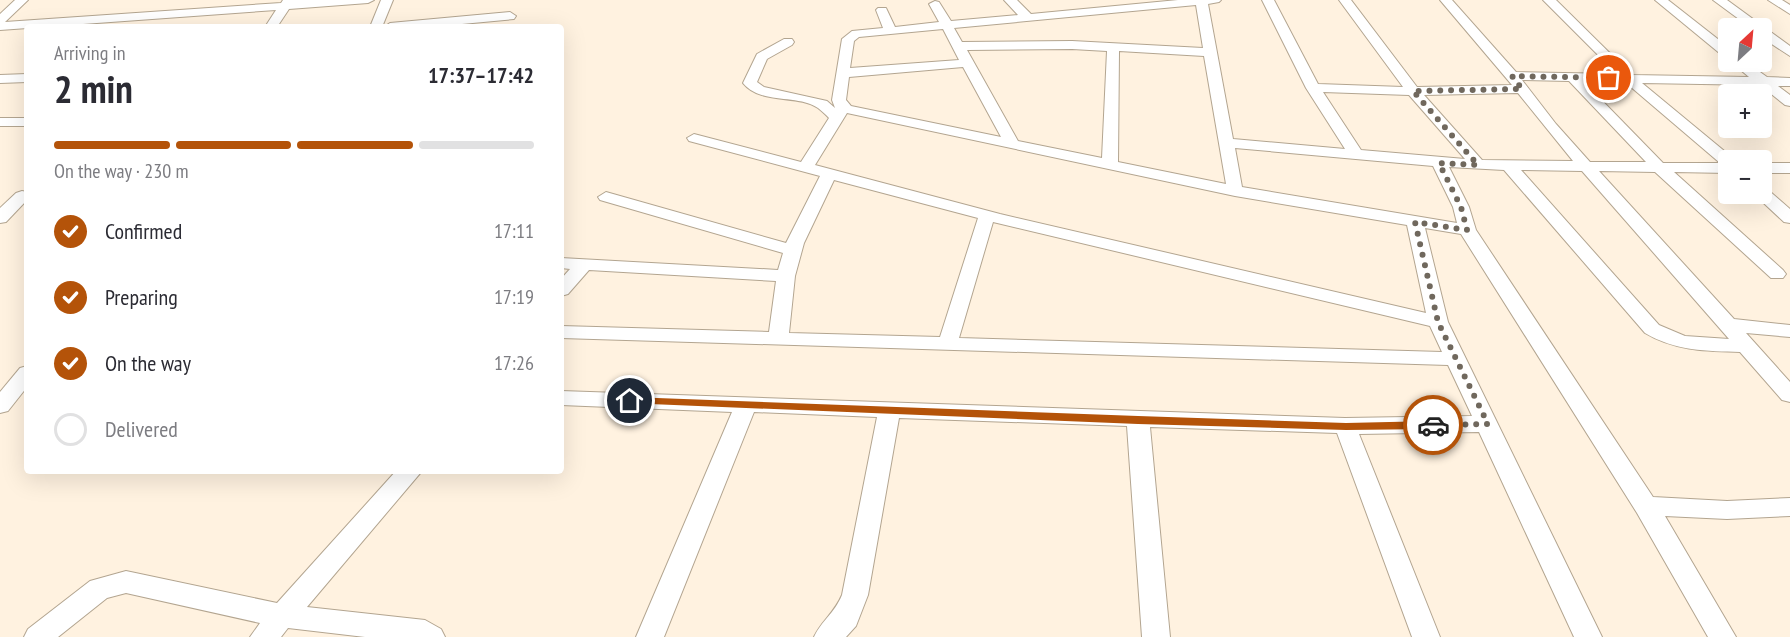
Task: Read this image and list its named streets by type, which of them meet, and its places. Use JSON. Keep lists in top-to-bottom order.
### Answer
{
  "north": "top right",
  "page": {
    "map_buttons": ["+", "−"],
    "heading": ["2 min", "Arriving in", "17:37–17:42"],
    "bar": "On the way · 230 m",
    "list": [
      ["Confirmed", "17:11"],
      ["Preparing", "17:19"],
      ["On the way", "17:26"],
      "Delivered"
    ]
  }
}
